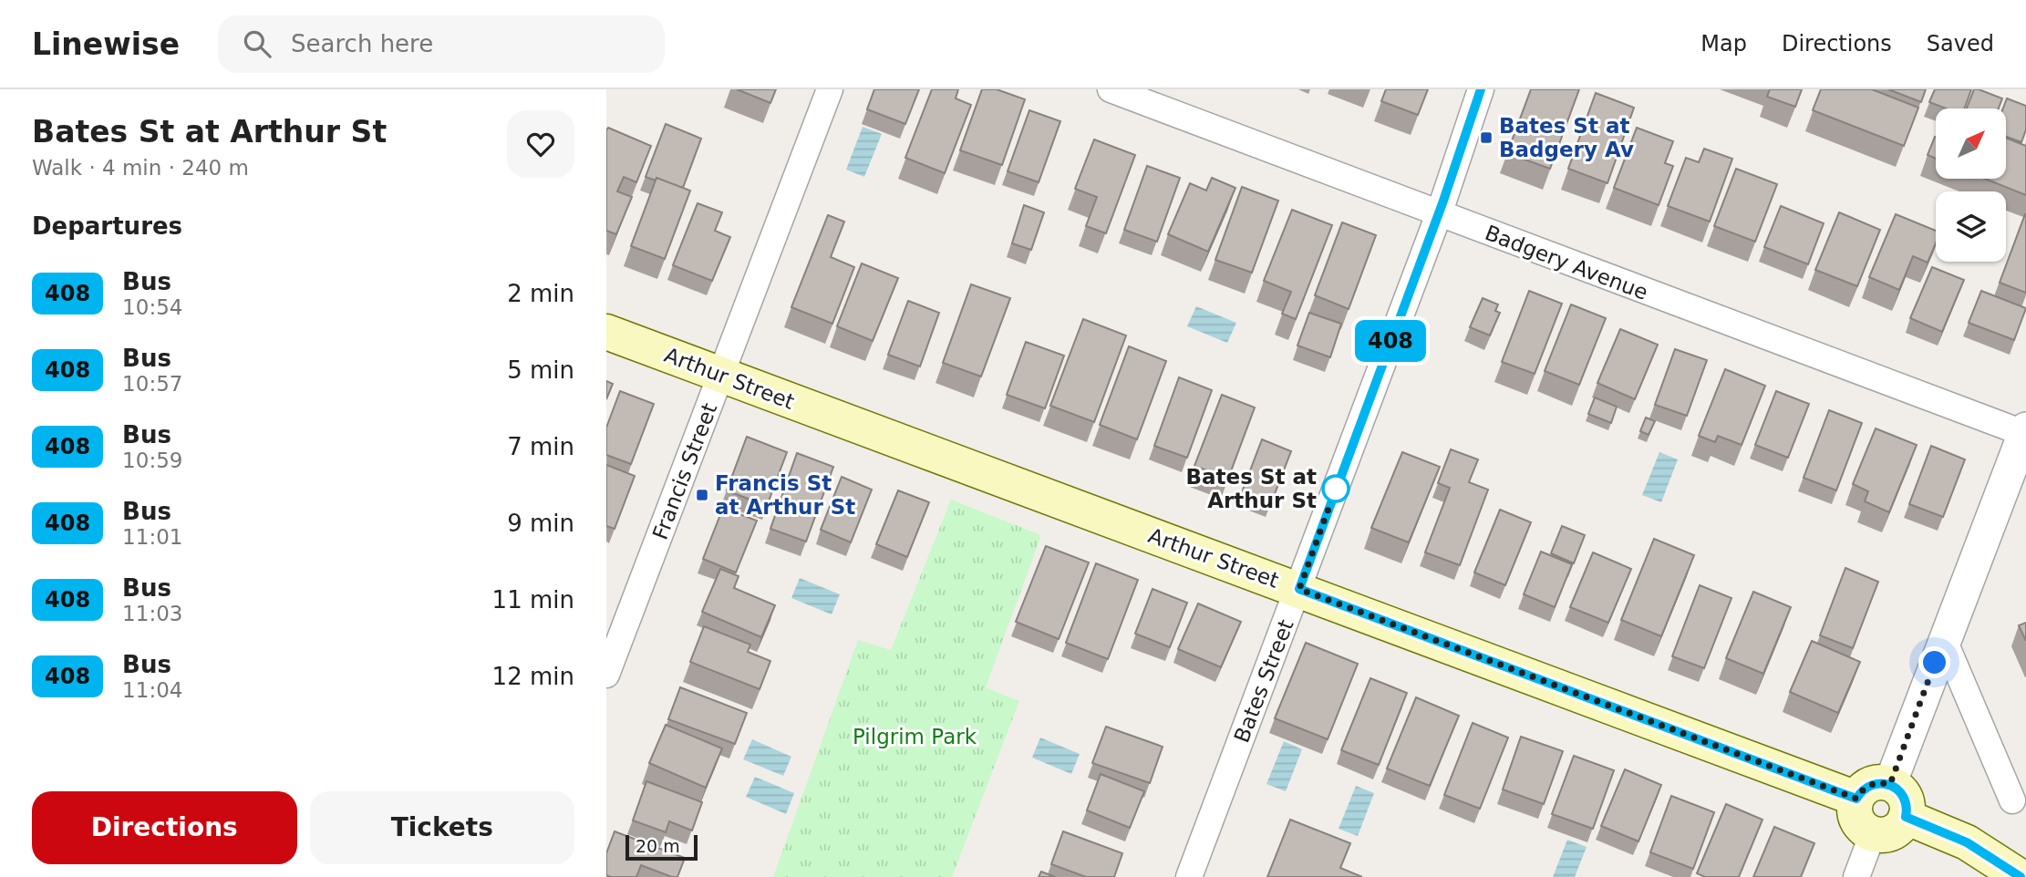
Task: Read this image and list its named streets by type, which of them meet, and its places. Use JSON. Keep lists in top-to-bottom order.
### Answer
{
  "streets": {
    "main road": ["Arthur Street"],
    "street": ["Badgery Avenue", "Francis Street", "Bates Street"]
  },
  "crossings": [
    ["Badgery Avenue", "Bates Street"],
    ["Arthur Street", "Francis Street"],
    ["Arthur Street", "Bates Street"]
  ],
  "parks": ["Pilgrim Park"],
  "places": {
    "transit": ["Bates St at Badgery Av", "Francis St at Arthur St"],
    "other": ["Bates St at Arthur St"]
  },
  "lines": ["bus line 408"],
  "scale_bar": "20 m",
  "north": "top right",
  "page": {
    "header": "Linewise",
    "search": "Search here",
    "nav": ["Map", "Directions", "Saved"],
    "heading": [
      ["Bates St at Arthur St", "Walk · 4 min · 240 m"],
      "Departures"
    ],
    "on_map": "408",
    "list": [
      {
        "mark": "408",
        "name": "Bus",
        "note": "10:54",
        "value": "2 min"
      },
      {
        "mark": "408",
        "name": "Bus",
        "note": "10:57",
        "value": "5 min"
      },
      {
        "mark": "408",
        "name": "Bus",
        "note": "10:59",
        "value": "7 min"
      },
      {
        "mark": "408",
        "name": "Bus",
        "note": "11:01",
        "value": "9 min"
      },
      {
        "mark": "408",
        "name": "Bus",
        "note": "11:03",
        "value": "11 min"
      },
      {
        "mark": "408",
        "name": "Bus",
        "note": "11:04",
        "value": "12 min"
      }
    ],
    "buttons": ["Directions", "Tickets"],
    "scale": "20 m"
  }
}
